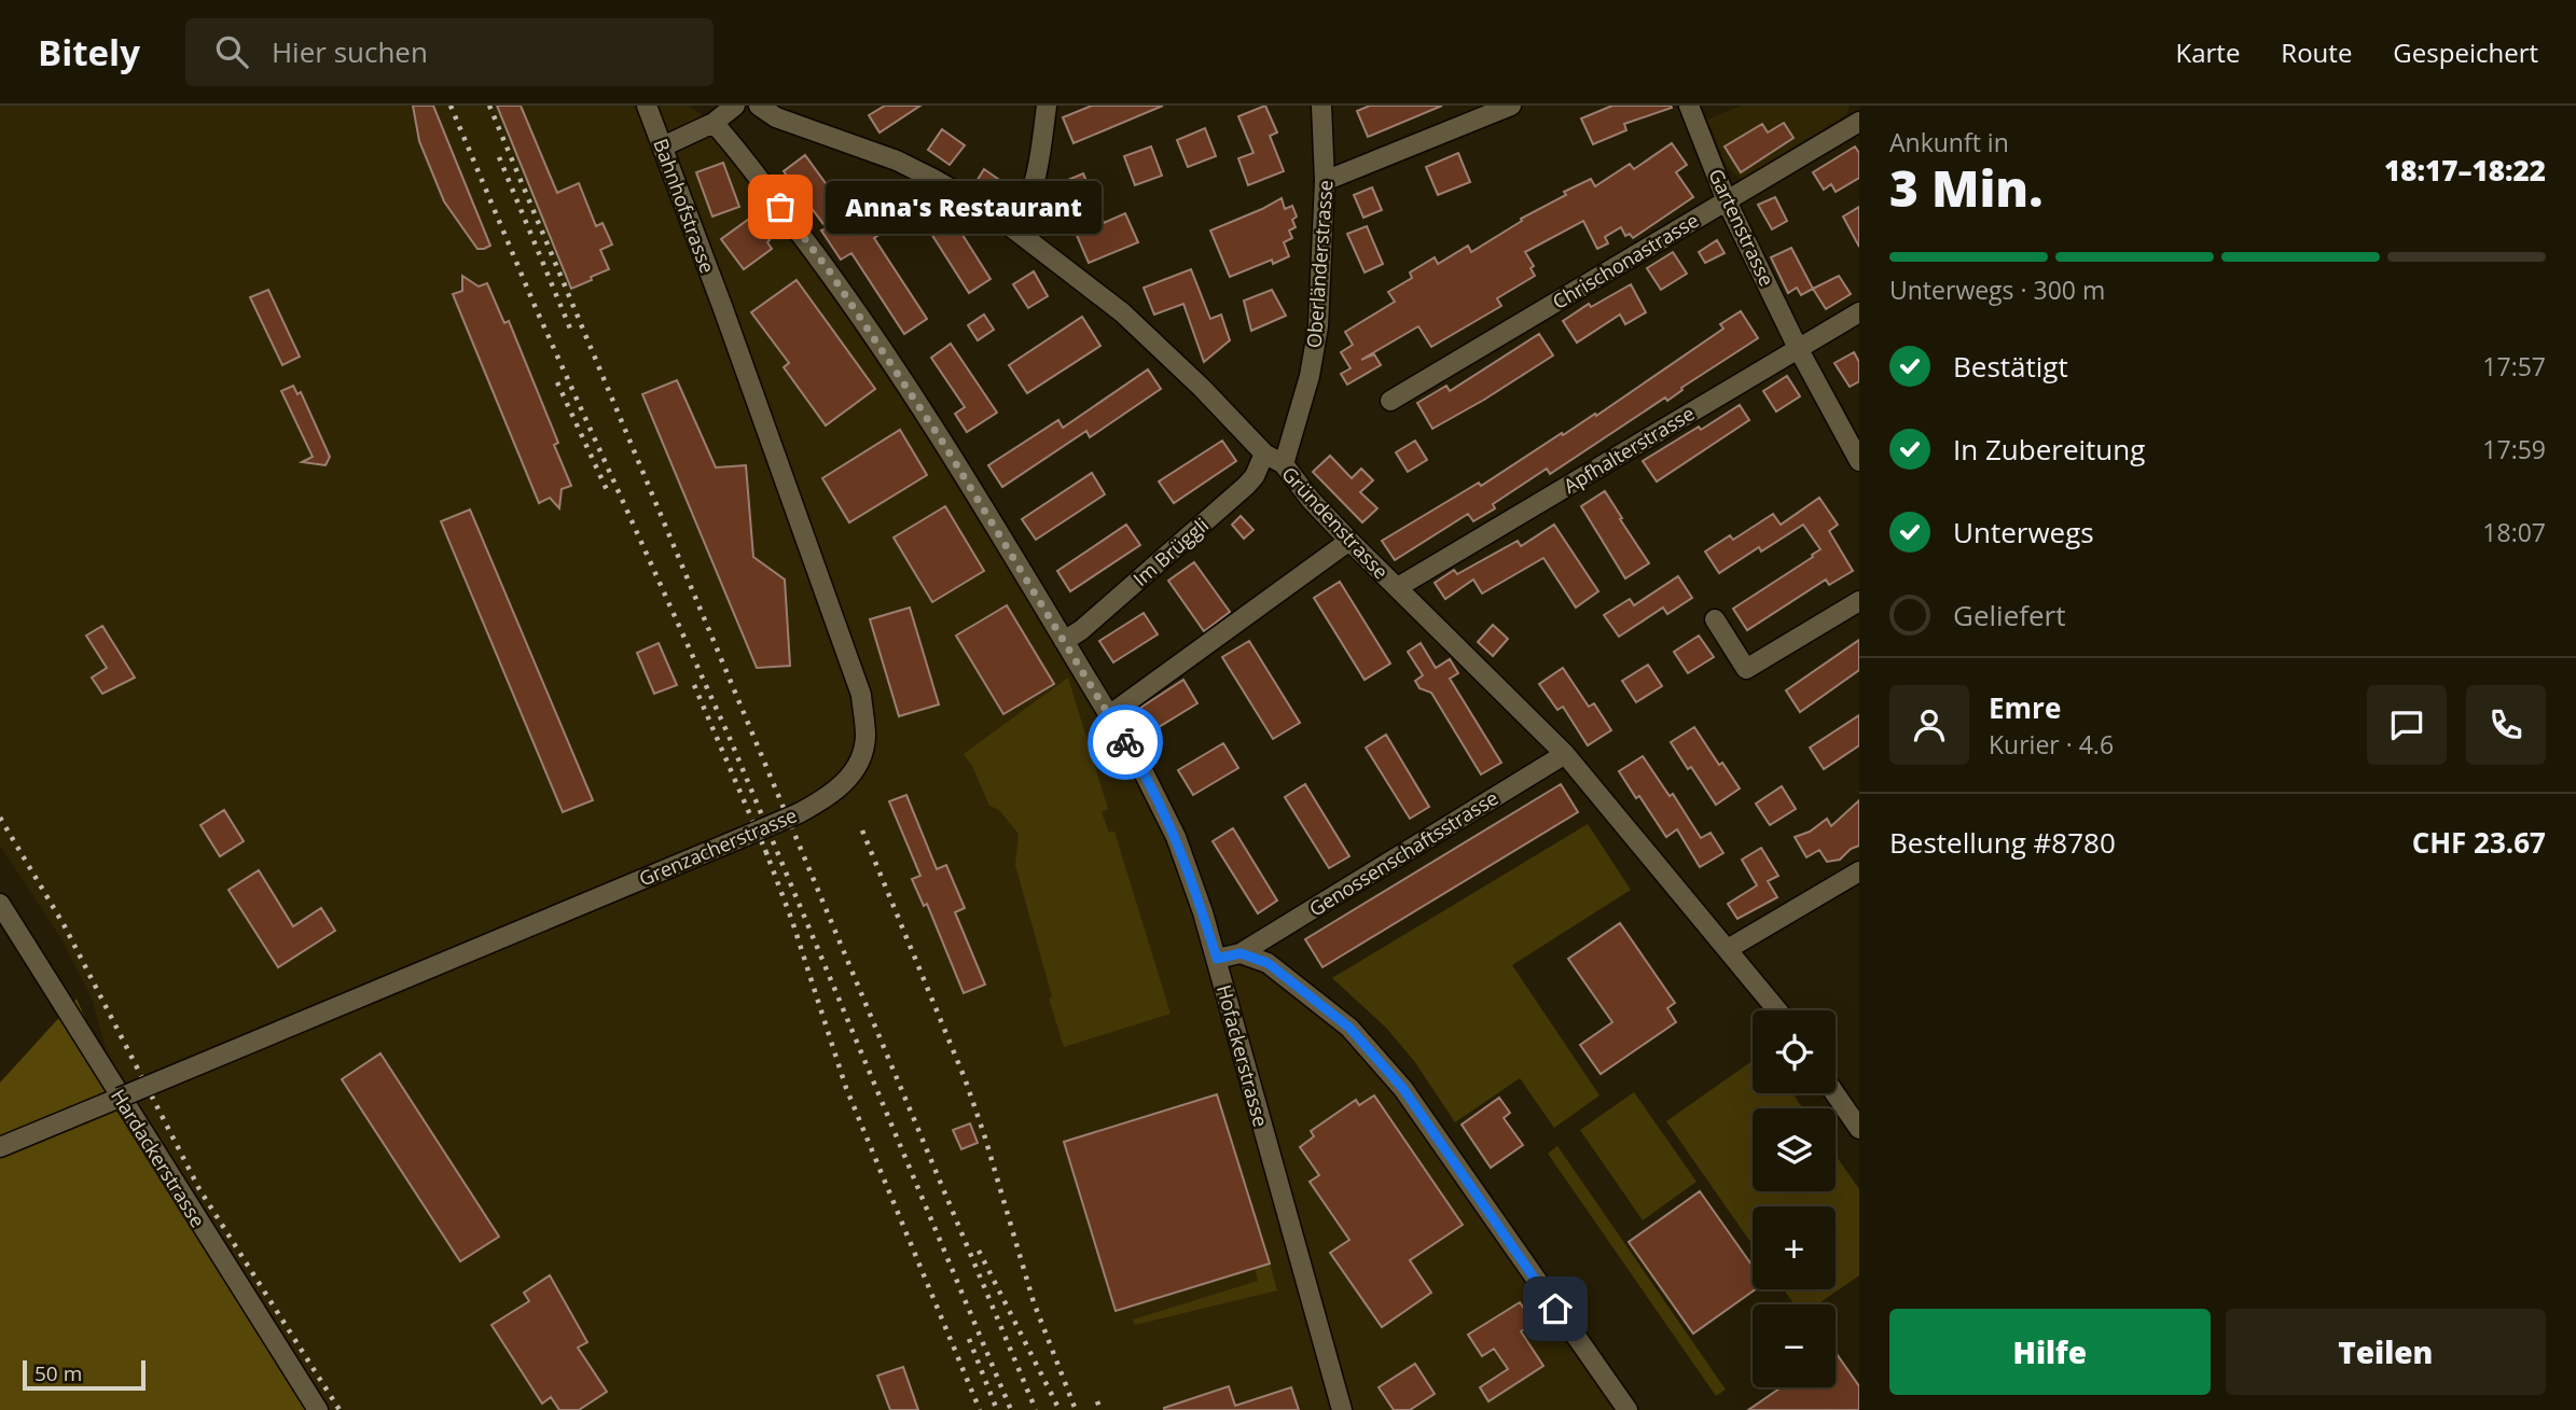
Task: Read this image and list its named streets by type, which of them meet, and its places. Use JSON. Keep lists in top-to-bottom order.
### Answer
{
  "streets": {
    "street": [
      "Bahnhofstrasse",
      "Gartenstrasse",
      "Chrischonastrasse",
      "Oberländerstrasse",
      "Apfhalterstrasse",
      "Gründenstrasse",
      "Im Brüggli",
      "Grenzacherstrasse",
      "Genossenschaftsstrasse",
      "Hofackerstrasse",
      "Hardackerstrasse"
    ]
  },
  "crossings": [
    ["Bahnhofstrasse", "Grenzacherstrasse"],
    ["Gartenstrasse", "Chrischonastrasse"],
    ["Gartenstrasse", "Apfhalterstrasse"],
    ["Oberländerstrasse", "Gründenstrasse"],
    ["Apfhalterstrasse", "Gründenstrasse"],
    ["Gründenstrasse", "Im Brüggli"],
    ["Gründenstrasse", "Genossenschaftsstrasse"],
    ["Im Brüggli", "Hofackerstrasse"],
    ["Grenzacherstrasse", "Hardackerstrasse"],
    ["Genossenschaftsstrasse", "Hofackerstrasse"]
  ],
  "places": ["Anna's Restaurant"],
  "scale_bar": "50 m",
  "page": {
    "header": "Bitely",
    "search": "Hier suchen",
    "nav": ["Karte", "Route", "Gespeichert"],
    "heading": ["3 Min.", "Ankunft in", "18:17–18:22"],
    "panel": [
      "Emre",
      "Kurier · 4.6",
      "Bestellung #8780",
      "CHF 23.67"
    ],
    "bubble": "Anna's Restaurant",
    "bar": "Unterwegs · 300 m",
    "list": [
      ["Bestätigt", "17:57"],
      ["In Zubereitung", "17:59"],
      ["Unterwegs", "18:07"],
      "Geliefert"
    ],
    "map_buttons": ["+", "−"],
    "buttons": ["Hilfe", "Teilen"],
    "scale": "50 m"
  }
}
